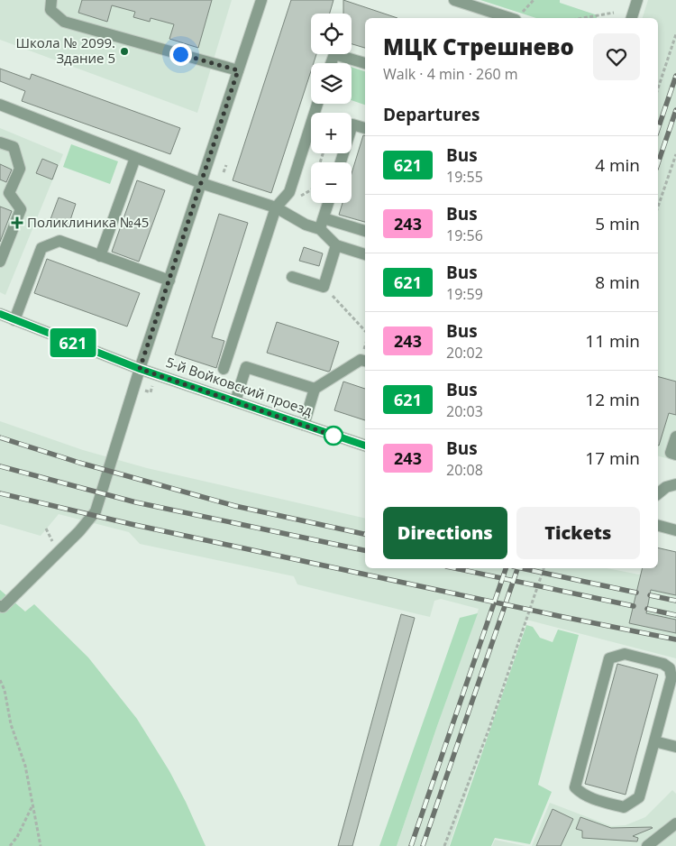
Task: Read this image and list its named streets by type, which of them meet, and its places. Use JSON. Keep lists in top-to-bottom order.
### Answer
{
  "streets": {
    "street": ["5-й Войковский проезд"]
  },
  "places": {
    "other": ["Школа № 2099. Здание 5"],
    "health": ["Поликлиника №45"]
  },
  "lines": ["bus line 621"],
  "page": {
    "on_map": "621",
    "map_buttons": ["+", "−"],
    "heading": [
      ["МЦК Стрешнево", "Walk · 4 min · 260 m"],
      "Departures"
    ],
    "list": [
      {
        "mark": "621",
        "name": "Bus",
        "note": "19:55",
        "value": "4 min"
      },
      {
        "mark": "243",
        "name": "Bus",
        "note": "19:56",
        "value": "5 min"
      },
      {
        "mark": "621",
        "name": "Bus",
        "note": "19:59",
        "value": "8 min"
      },
      {
        "mark": "243",
        "name": "Bus",
        "note": "20:02",
        "value": "11 min"
      },
      {
        "mark": "621",
        "name": "Bus",
        "note": "20:03",
        "value": "12 min"
      },
      {
        "mark": "243",
        "name": "Bus",
        "note": "20:08",
        "value": "17 min"
      }
    ],
    "buttons": ["Directions", "Tickets"]
  }
}
